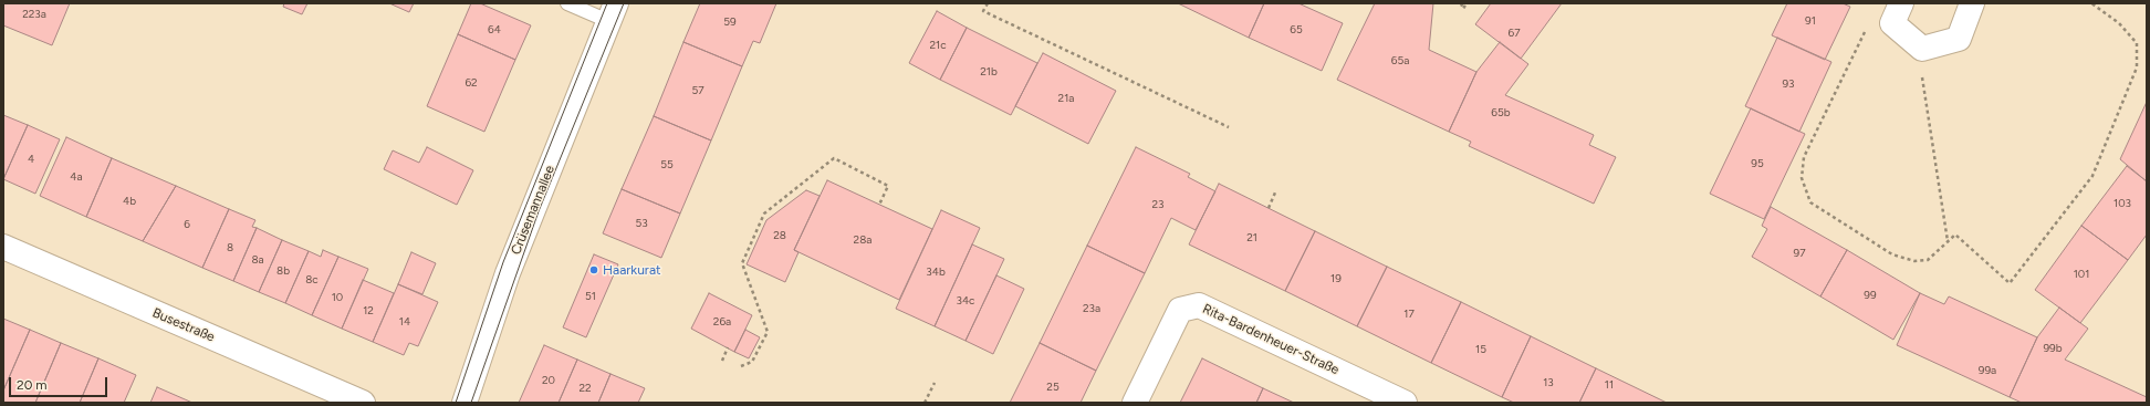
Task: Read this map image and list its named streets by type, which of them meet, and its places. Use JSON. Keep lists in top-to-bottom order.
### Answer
{
  "streets": {
    "street": ["Crüsemannallee", "Busestraße", "Rita-Bardenheuer-Straße"]
  },
  "places": ["Haarkurat"],
  "house_numbers": [
    "223a",
    "91",
    "59",
    "64",
    "65",
    "67",
    "21c",
    "65a",
    "21b",
    "62",
    "93",
    "57",
    "21a",
    "65b",
    "4",
    "95",
    "55",
    "4a",
    "4b",
    "103",
    "23",
    "53",
    "6",
    "28",
    "21",
    "28a",
    "8",
    "97",
    "8a",
    "8b",
    "34b",
    "101",
    "19",
    "8c",
    "99",
    "51",
    "10",
    "34c",
    "23a",
    "12",
    "17",
    "14",
    "26a",
    "99b",
    "15",
    "99a",
    "20",
    "13",
    "11",
    "25",
    "22"
  ],
  "scale_bar": "20 m"
}
